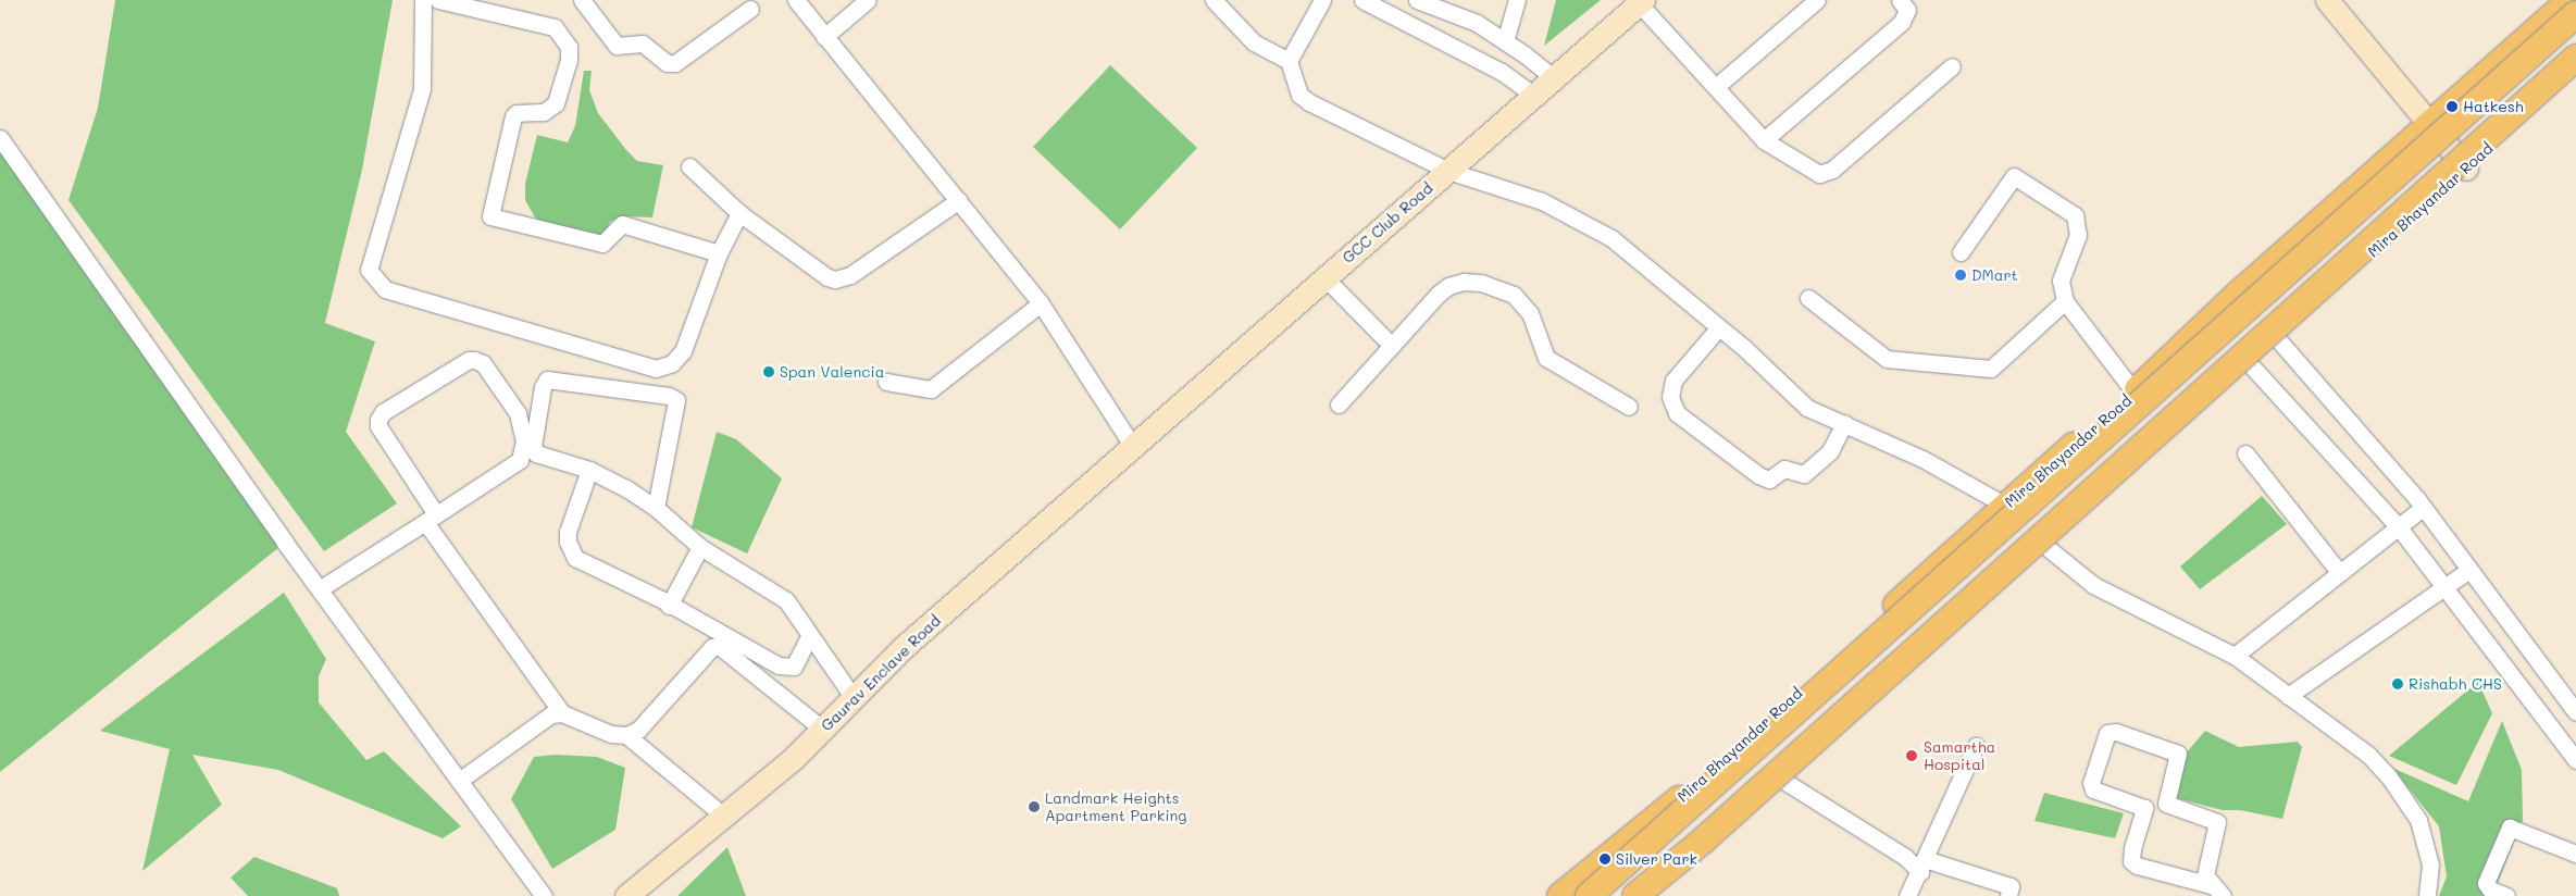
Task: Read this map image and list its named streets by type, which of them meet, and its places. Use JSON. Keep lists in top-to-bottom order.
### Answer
{
  "streets": {
    "main road": ["Mira Bhayandar Road"],
    "street": ["GCC Club Road", "Gaurav Enclave Road"]
  },
  "crossings": [
    ["GCC Club Road", "Gaurav Enclave Road"]
  ],
  "places": [
    "Hatkesh",
    "DMart",
    "Span Valencia",
    "Rishabh CHS",
    "Samartha Hospital",
    "Landmark Heights Apartment Parking",
    "Silver Park"
  ]
}
